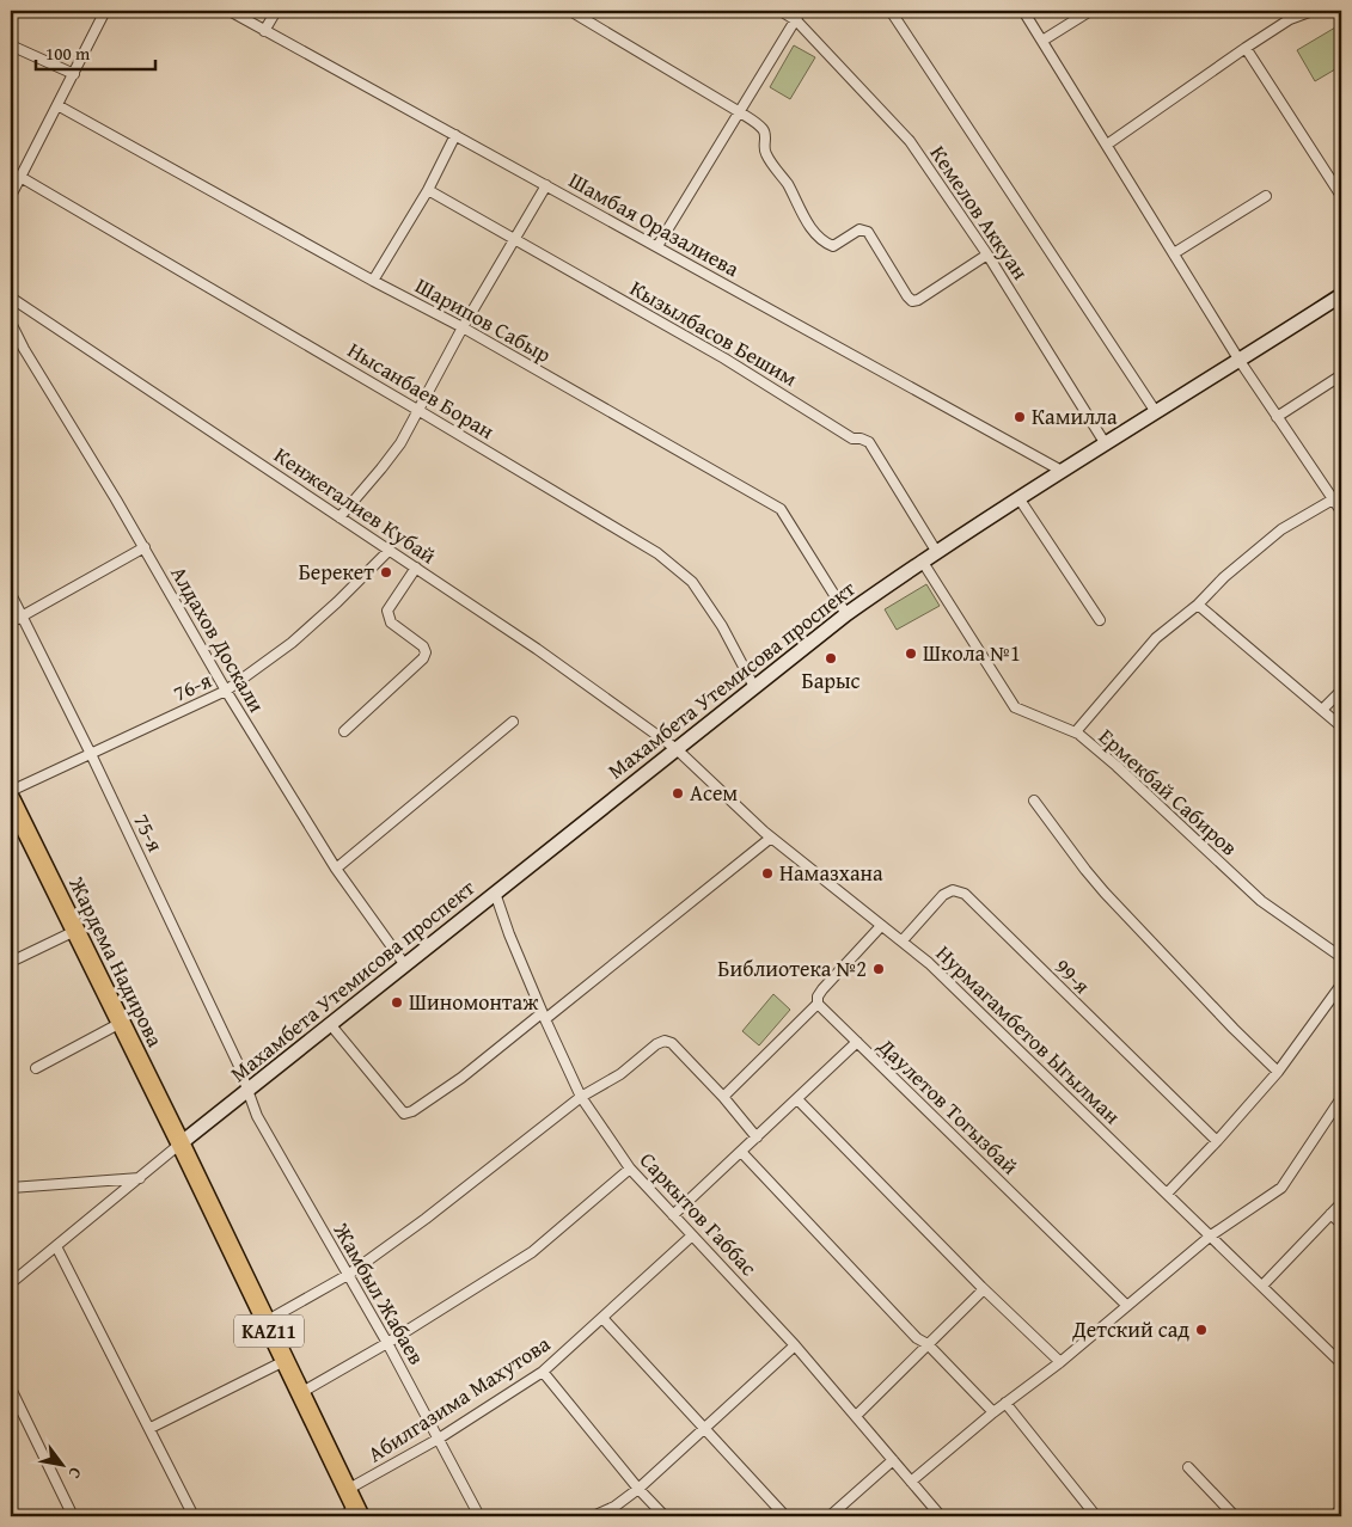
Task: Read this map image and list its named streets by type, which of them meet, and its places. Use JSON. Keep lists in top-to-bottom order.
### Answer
{
  "streets": {
    "highway": ["Жардема Надирова", "KAZ11"],
    "street": [
      "Кемелов Аккуан",
      "Шамбая Оразалиева",
      "Шарипов Сабыр",
      "Кызылбасов Бешим",
      "Нысанбаев Боран",
      "Кенжегалиев Кубай",
      "Алдахов Доскали",
      "Махамбета Утемисова проспект",
      "76-я",
      "Ермекбай Сабиров",
      "75-я",
      "99-я",
      "Нурмагамбетов Ыгылман",
      "Даулетов Тогызбай",
      "Саркытов Габбас",
      "Жамбыл Жабаев",
      "Абилгазима Махутова"
    ]
  },
  "crossings": [
    ["Кемелов Аккуан", "Махамбета Утемисова проспект"],
    ["Шамбая Оразалиева", "Махамбета Утемисова проспект"],
    ["Шарипов Сабыр", "Махамбета Утемисова проспект"],
    ["Кызылбасов Бешим", "Махамбета Утемисова проспект"],
    ["Нысанбаев Боран", "Махамбета Утемисова проспект"],
    ["Кенжегалиев Кубай", "Махамбета Утемисова проспект"],
    ["Кенжегалиев Кубай", "76-я"],
    ["Кенжегалиев Кубай", "Нурмагамбетов Ыгылман"],
    ["Алдахов Доскали", "Махамбета Утемисова проспект"],
    ["Алдахов Доскали", "76-я"],
    ["Махамбета Утемисова проспект", "Ермекбай Сабиров"],
    ["Махамбета Утемисова проспект", "75-я"],
    ["Махамбета Утемисова проспект", "Жардема Надирова"],
    ["Махамбета Утемисова проспект", "Нурмагамбетов Ыгылман"],
    ["Махамбета Утемисова проспект", "Саркытов Габбас"],
    ["Махамбета Утемисова проспект", "Жамбыл Жабаев"],
    ["Махамбета Утемисова проспект", "KAZ11"],
    ["76-я", "75-я"],
    ["75-я", "Жамбыл Жабаев"],
    ["Жардема Надирова", "KAZ11"],
    ["99-я", "Нурмагамбетов Ыгылман"],
    ["Саркытов Габбас", "Абилгазима Махутова"],
    ["Жамбыл Жабаев", "Абилгазима Махутова"],
    ["KAZ11", "Абилгазима Махутова"]
  ],
  "places": [
    "Камилла",
    "Берекет",
    "Школа №1",
    "Барыс",
    "Асем",
    "Намазхана",
    "Библиотека №2",
    "Шиномонтаж",
    "Детский сад"
  ],
  "scale_bar": "100 m",
  "north": "bottom right"
}
